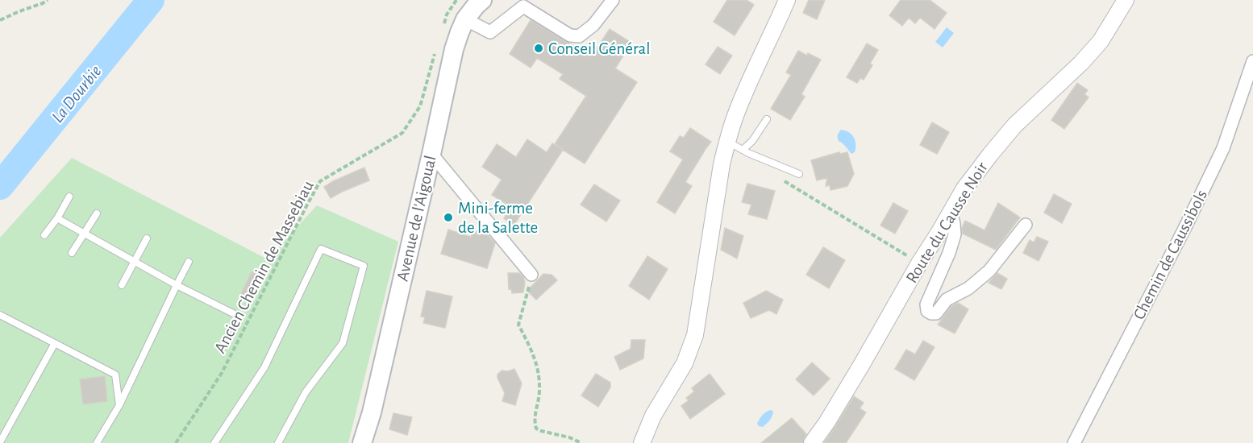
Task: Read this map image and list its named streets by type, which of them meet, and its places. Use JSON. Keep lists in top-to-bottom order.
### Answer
{
  "streets": {
    "main road": ["Avenue de l'Aigoual"],
    "street": ["Route du Causse Noir", "Chemin de Caussibols"],
    "path": ["Ancien Chemin de Massebiau"]
  },
  "water": ["La Dourbie"],
  "places": ["Conseil Général", "Mini-ferme de la Salette"]
}
